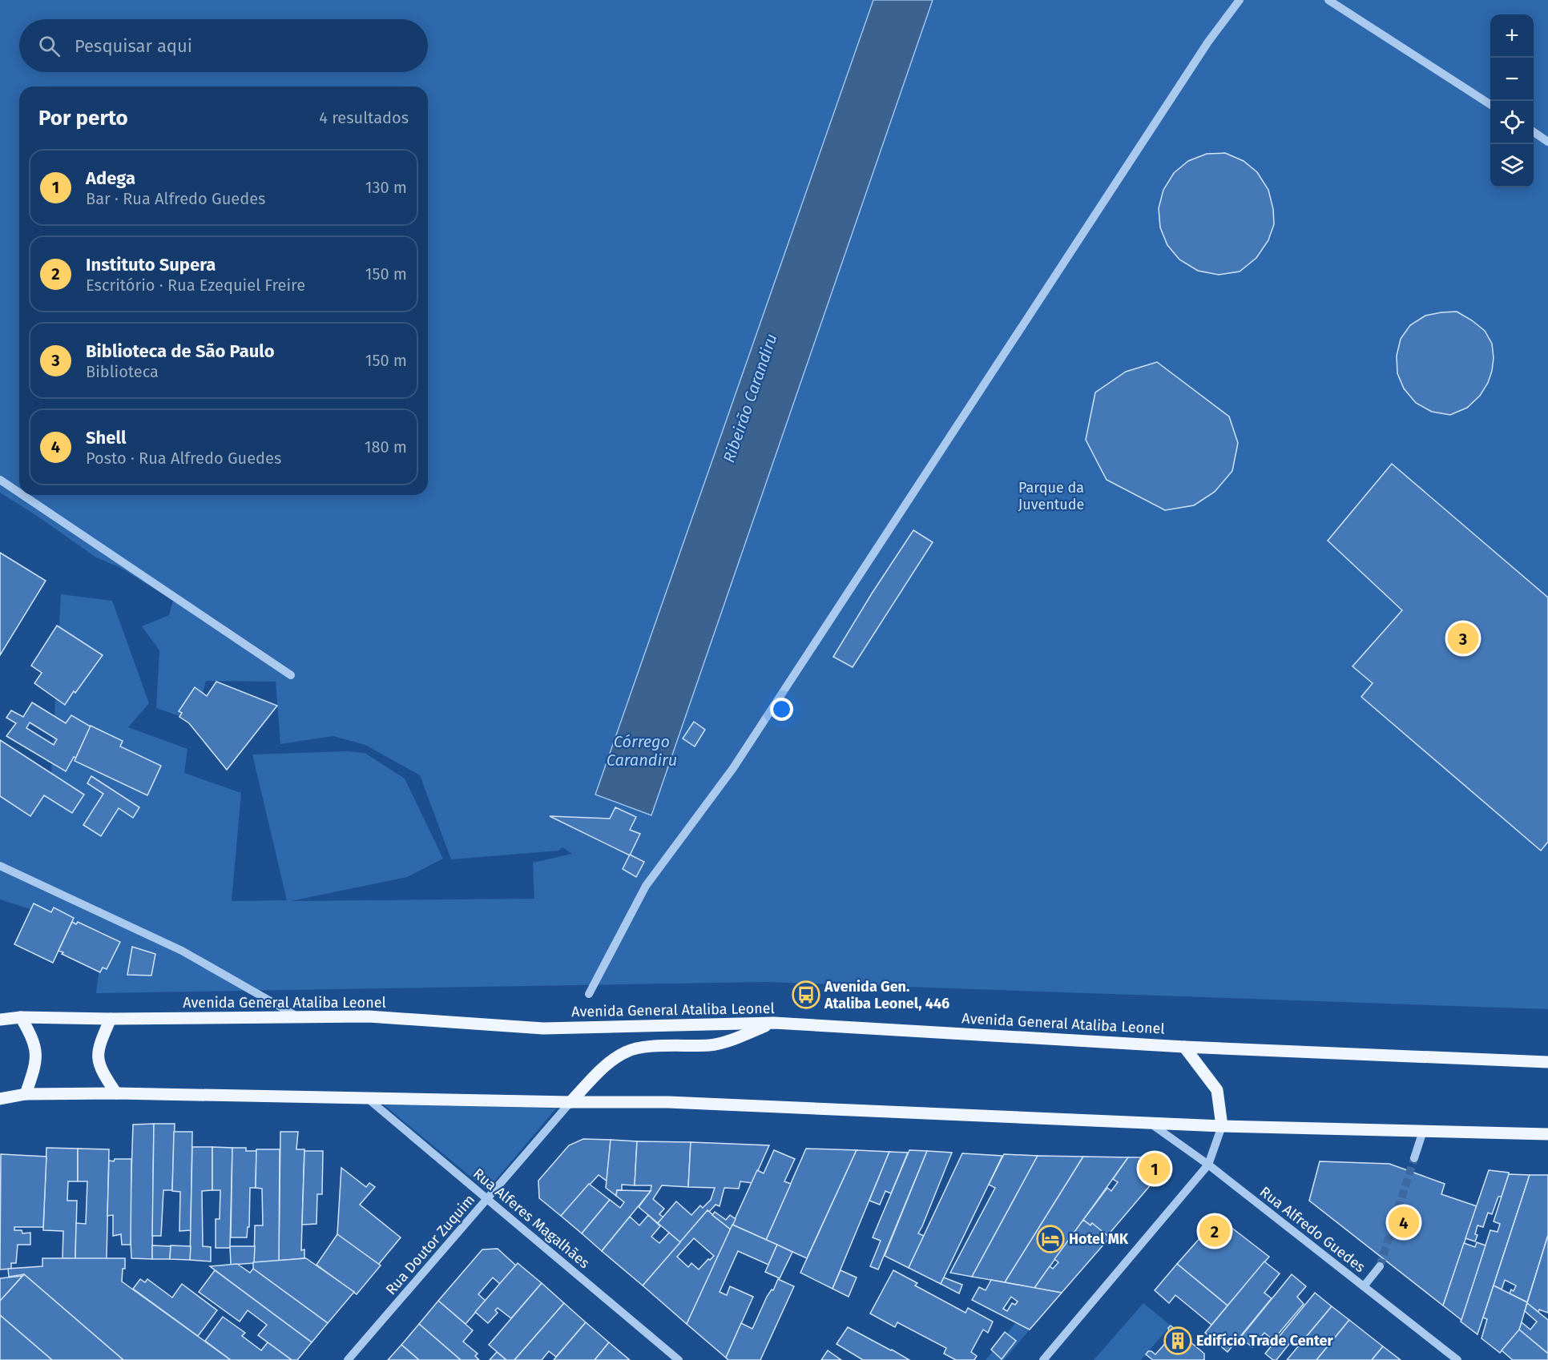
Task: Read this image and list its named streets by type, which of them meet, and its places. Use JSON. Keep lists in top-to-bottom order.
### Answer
{
  "streets": {
    "main road": ["Avenida General Ataliba Leonel"],
    "street": ["Rua Alferes Magalhães", "Rua Alfredo Guedes", "Rua Doutor Zuquim"]
  },
  "crossings": [
    ["Rua Alferes Magalhães", "Rua Doutor Zuquim"]
  ],
  "water": ["Ribeirão Carandiru", "Córrego Carandiru"],
  "parks": ["Parque da Juventude"],
  "places": {
    "bus stop": ["Avenida Gen. Ataliba Leonel, 446"],
    "hotel": ["Hotel MK"],
    "building": ["Edifício Trade Center"]
  },
  "page": {
    "map_buttons": ["+", "−"],
    "search": "Pesquisar aqui",
    "heading": ["Por perto", "4 resultados"],
    "list": [
      {
        "mark": "1",
        "name": "Adega",
        "note": "Bar · Rua Alfredo Guedes",
        "value": "130 m"
      },
      {
        "mark": "2",
        "name": "Instituto Supera",
        "note": "Escritório · Rua Ezequiel Freire",
        "value": "150 m"
      },
      {
        "mark": "3",
        "name": "Biblioteca de São Paulo",
        "note": "Biblioteca",
        "value": "150 m"
      },
      {
        "mark": "4",
        "name": "Shell",
        "note": "Posto · Rua Alfredo Guedes",
        "value": "180 m"
      }
    ],
    "pins": [
      "3",
      "1",
      "4",
      "2"
    ]
  }
}
